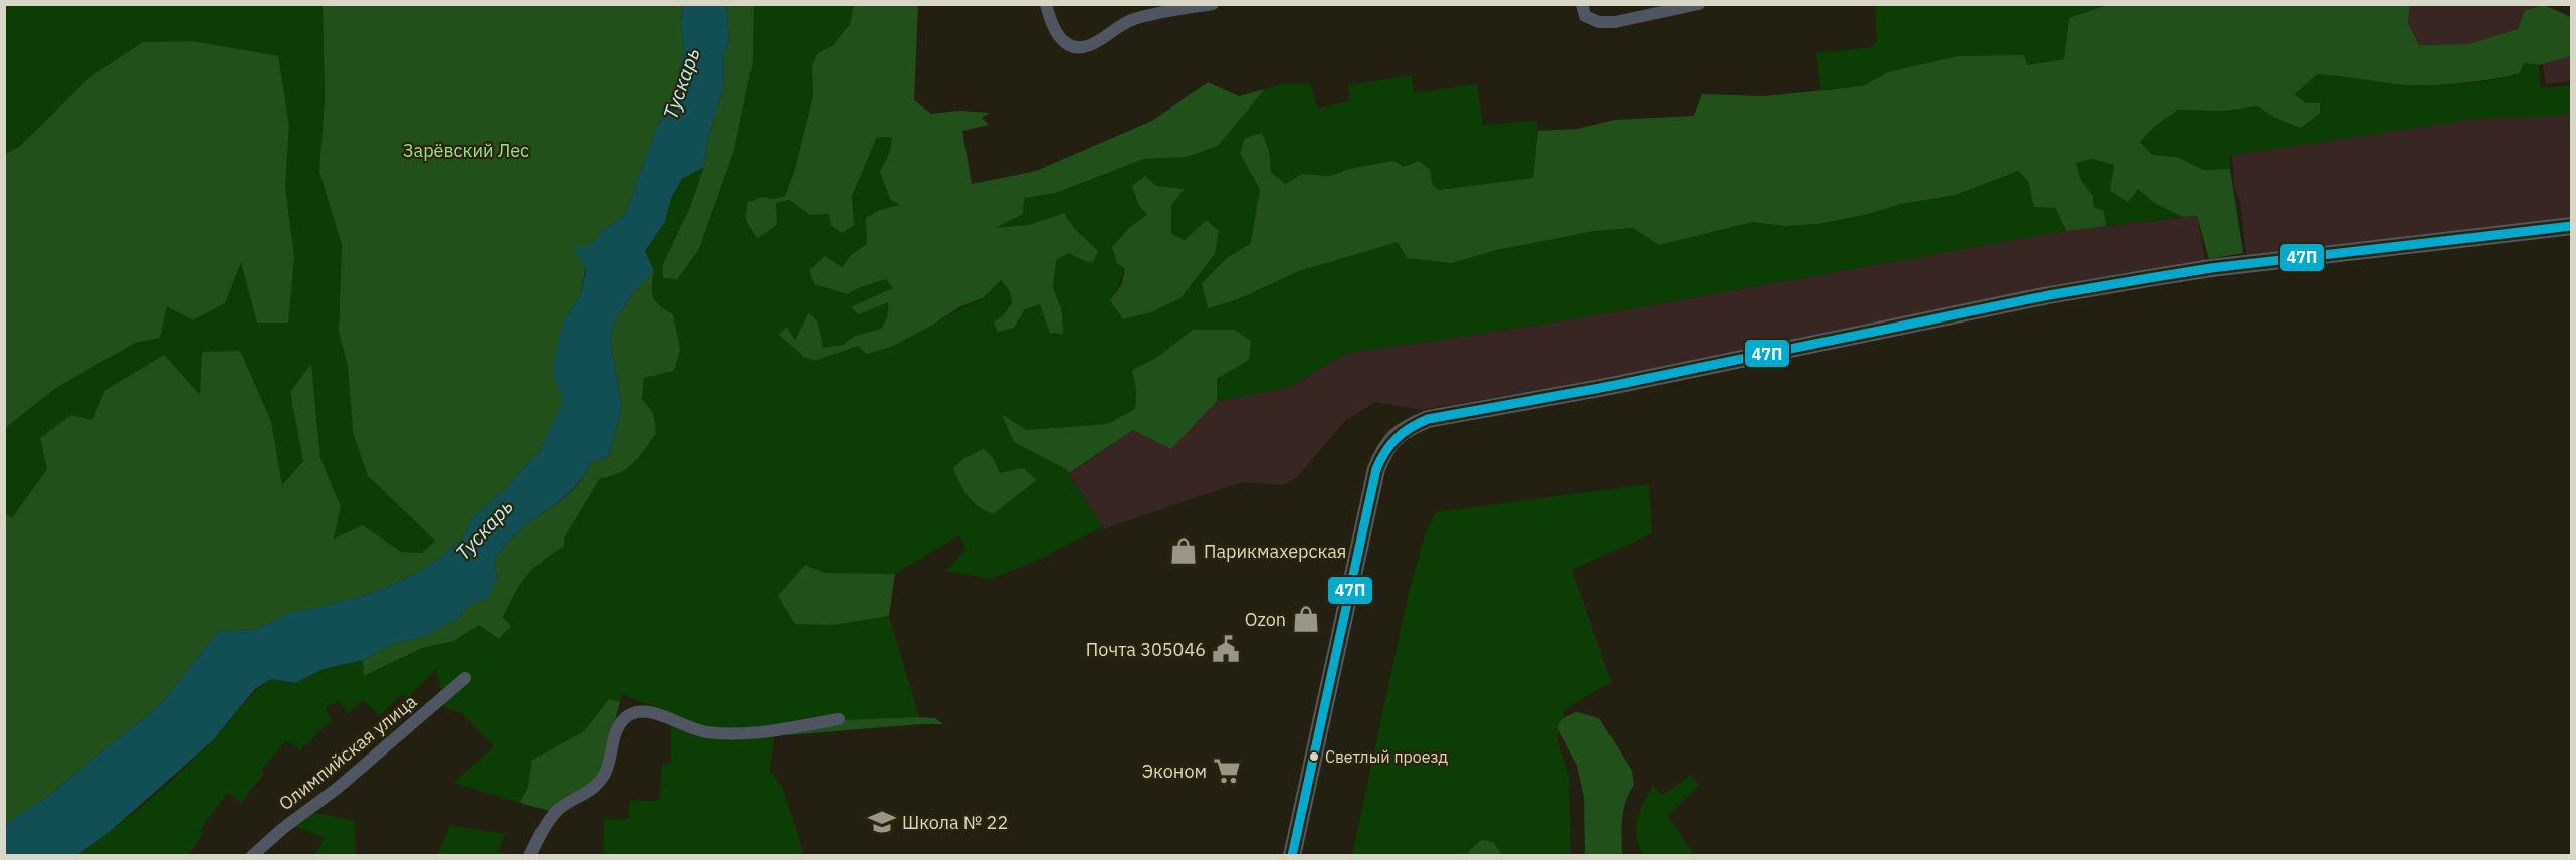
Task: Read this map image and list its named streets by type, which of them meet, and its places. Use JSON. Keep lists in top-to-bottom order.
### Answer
{
  "streets": {
    "street": ["Олимпийская улица"]
  },
  "water": ["Тускарь"],
  "parks": ["Зарёвский Лес"],
  "places": {
    "shop": ["Парикмахерская", "Ozon"],
    "public building": ["Почта 305046"],
    "other": ["Светлый проезд"],
    "supermarket": ["Эконом"],
    "school or university": ["Школа № 22"]
  },
  "lines": ["transit line 47П"]
}
